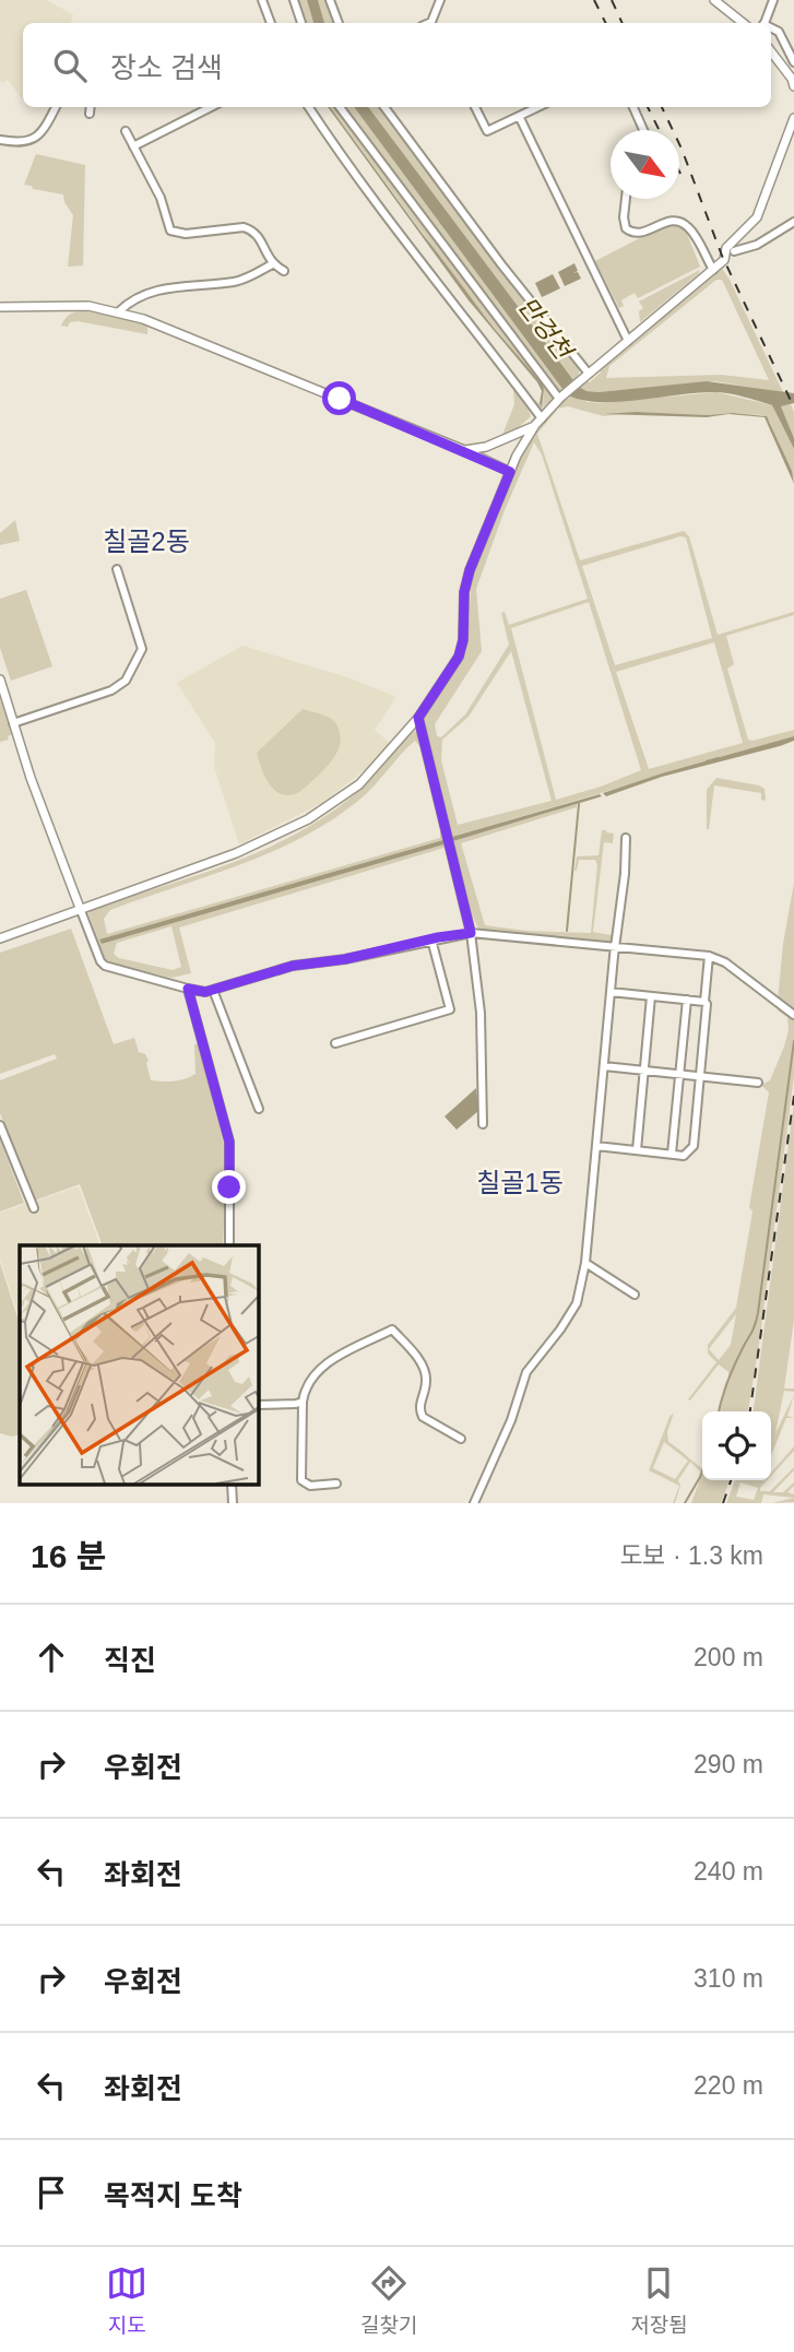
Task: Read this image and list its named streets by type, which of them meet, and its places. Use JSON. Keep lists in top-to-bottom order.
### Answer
{
  "districts": ["칠골2동", "칠골1동"],
  "water": ["만겅천"],
  "north": "bottom right",
  "page": {
    "search": "장소 검색",
    "heading": ["16 분", "도보 · 1.3 km"],
    "list": [
      ["직진", "200 m"],
      ["우회전", "290 m"],
      ["좌회전", "240 m"],
      ["우회전", "310 m"],
      ["좌회전", "220 m"],
      "목적지 도착"
    ],
    "nav": ["지도", "길찾기", "저장됨"]
  }
}
